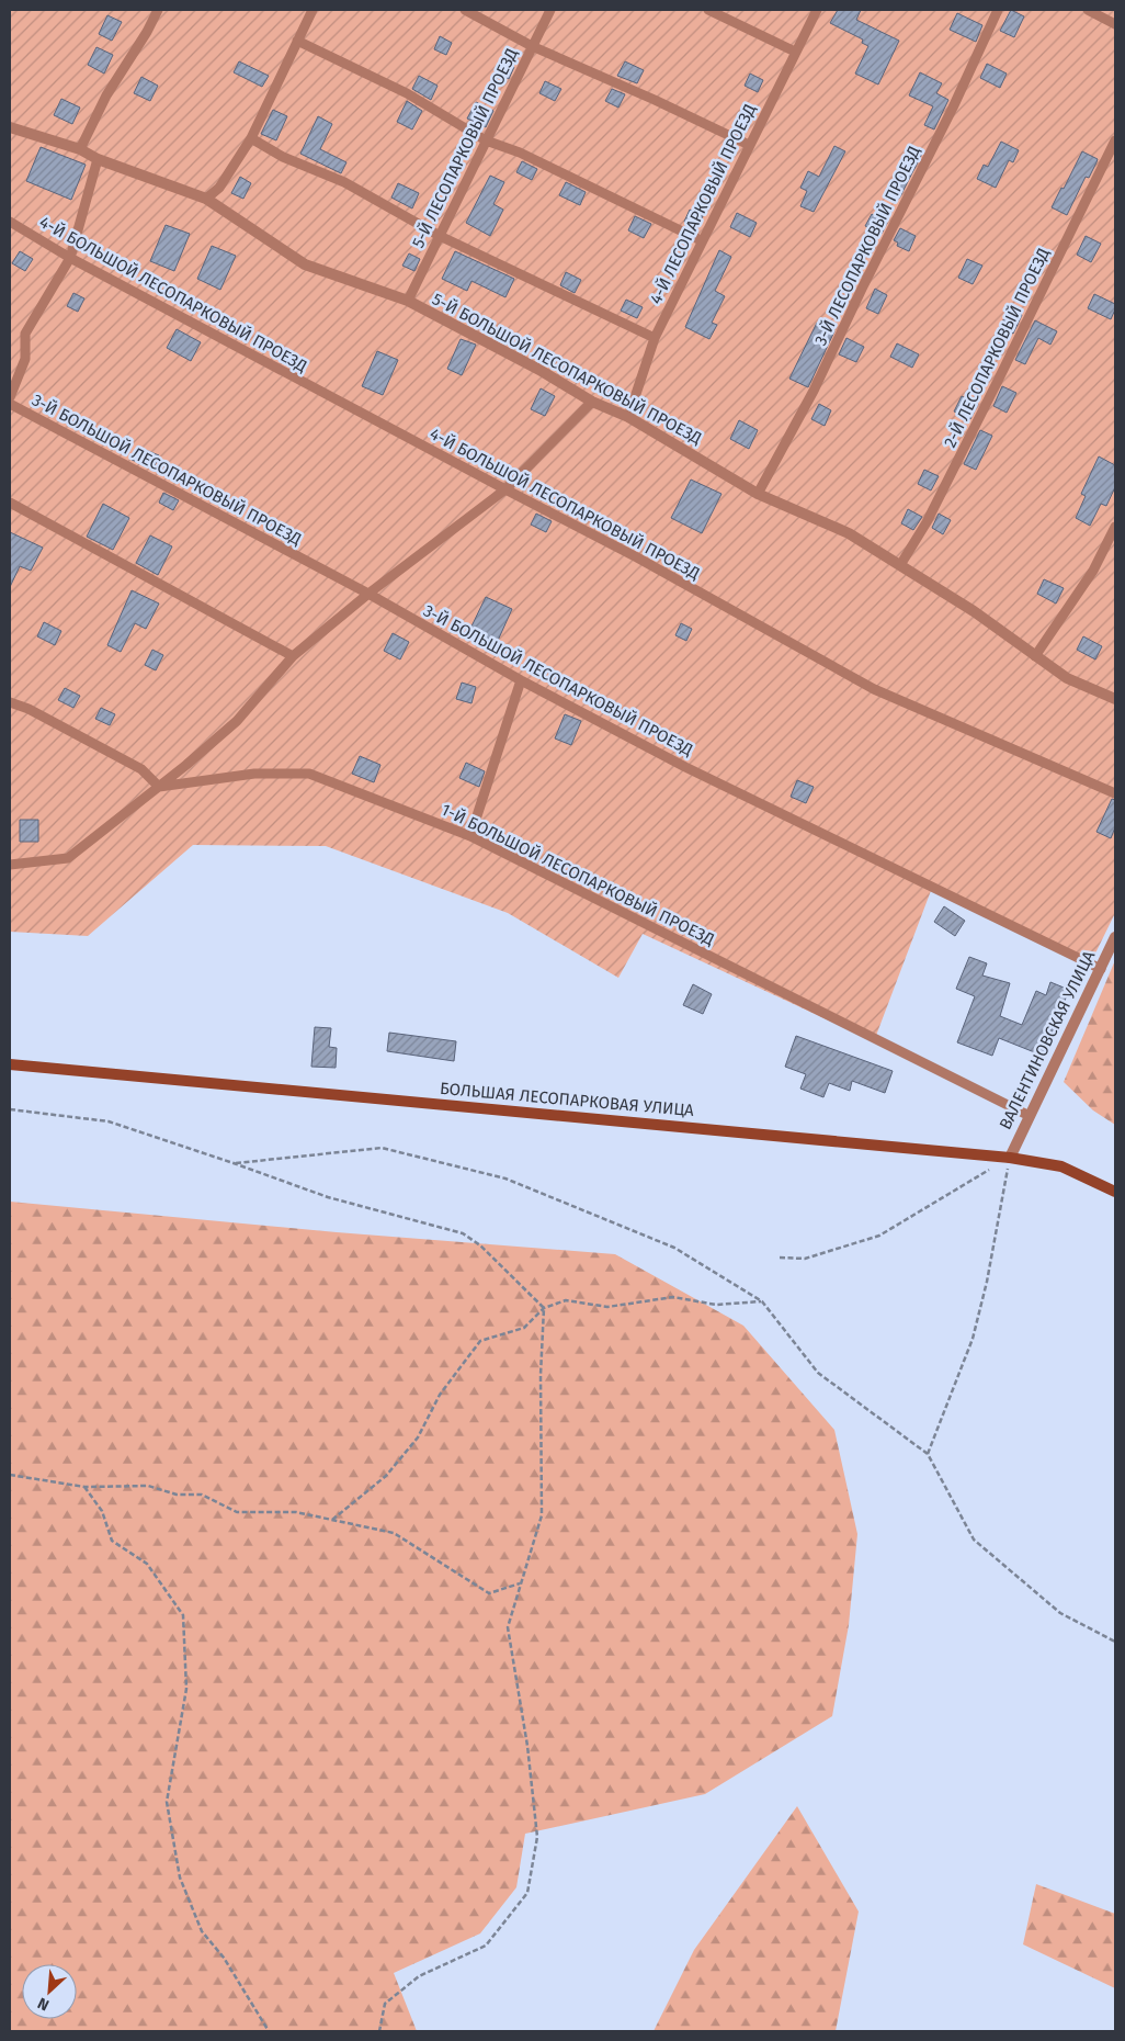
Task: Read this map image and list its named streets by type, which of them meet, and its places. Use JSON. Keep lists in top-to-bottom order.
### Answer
{
  "streets": {
    "main road": ["БОЛЬШАЯ ЛЕСОПАРКОВАЯ УЛИЦА"],
    "street": ["5-Й БОЛЬШОЙ ЛЕСОПАРКОВЫЙ ПРОЕЗД", "ВАЛЕНТИНОВСКАЯ УЛИЦА"],
    "lane": [
      "5-Й ЛЕСОПАРКОВЫЙ ПРОЕЗД",
      "4-Й ЛЕСОПАРКОВЫЙ ПРОЕЗД",
      "3-Й ЛЕСОПАРКОВЫЙ ПРОЕЗД",
      "4-Й БОЛЬШОЙ ЛЕСОПАРКОВЫЙ ПРОЕЗД",
      "2-Й ЛЕСОПАРКОВЫЙ ПРОЕЗД",
      "3-Й БОЛЬШОЙ ЛЕСОПАРКОВЫЙ ПРОЕЗД",
      "1-Й БОЛЬШОЙ ЛЕСОПАРКОВЫЙ ПРОЕЗД"
    ]
  },
  "crossings": [
    ["5-Й ЛЕСОПАРКОВЫЙ ПРОЕЗД", "5-Й БОЛЬШОЙ ЛЕСОПАРКОВЫЙ ПРОЕЗД"],
    ["4-Й ЛЕСОПАРКОВЫЙ ПРОЕЗД", "5-Й БОЛЬШОЙ ЛЕСОПАРКОВЫЙ ПРОЕЗД"],
    ["3-Й ЛЕСОПАРКОВЫЙ ПРОЕЗД", "5-Й БОЛЬШОЙ ЛЕСОПАРКОВЫЙ ПРОЕЗД"],
    ["2-Й ЛЕСОПАРКОВЫЙ ПРОЕЗД", "5-Й БОЛЬШОЙ ЛЕСОПАРКОВЫЙ ПРОЕЗД"],
    ["3-Й БОЛЬШОЙ ЛЕСОПАРКОВЫЙ ПРОЕЗД", "ВАЛЕНТИНОВСКАЯ УЛИЦА"],
    ["1-Й БОЛЬШОЙ ЛЕСОПАРКОВЫЙ ПРОЕЗД", "ВАЛЕНТИНОВСКАЯ УЛИЦА"],
    ["ВАЛЕНТИНОВСКАЯ УЛИЦА", "БОЛЬШАЯ ЛЕСОПАРКОВАЯ УЛИЦА"]
  ],
  "north": "bottom left"
}
